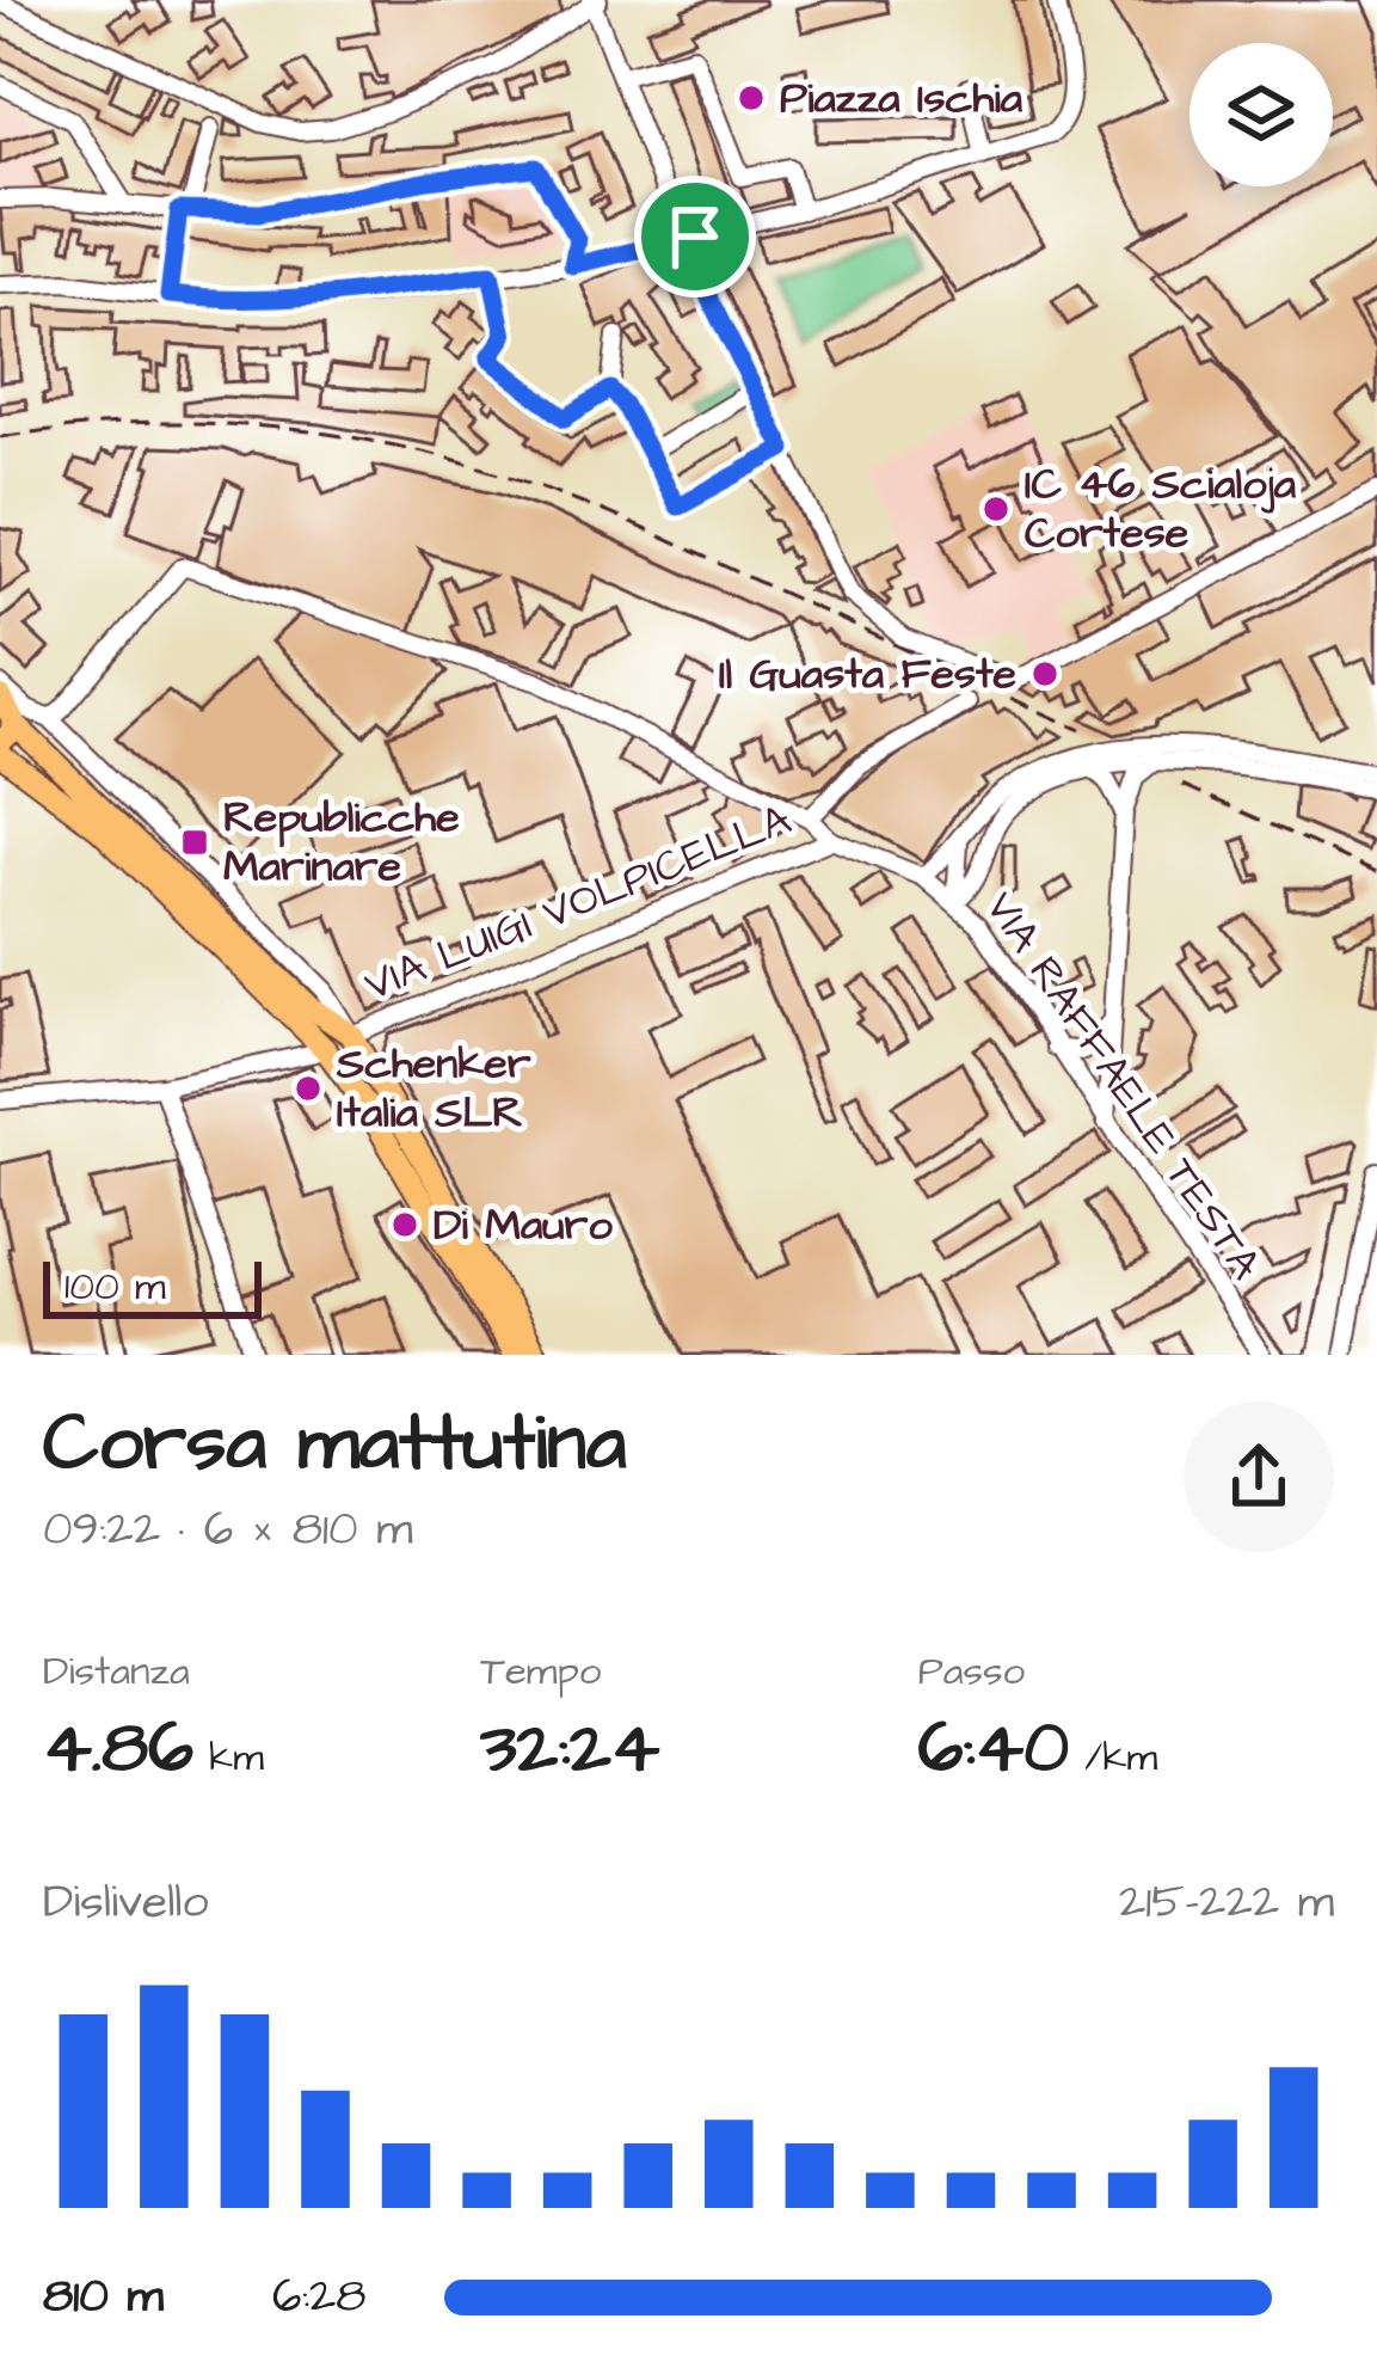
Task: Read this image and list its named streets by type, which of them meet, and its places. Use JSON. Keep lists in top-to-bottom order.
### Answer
{
  "streets": {
    "street": ["VIA LUIGI VOLPICELLA", "VIA RAFFAELE TESTA"]
  },
  "crossings": [
    ["VIA LUIGI VOLPICELLA", "VIA RAFFAELE TESTA"]
  ],
  "places": {
    "other": [
      "Piazza Ischia",
      "IC 46 Scialoja Cortese",
      "Il Guasta Feste",
      "Schenker Italia SLR",
      "Di Mauro"
    ],
    "transit": ["Republicche Marinare"]
  },
  "scale_bar": "100 m",
  "page": {
    "scale": "100 m",
    "heading": ["Corsa mattutina", "09:22 · 6 × 810 m"],
    "stats": [
      ["Distanza", "4.86 km"],
      ["Tempo", "32:24"],
      ["Passo", "6:40 /km"]
    ],
    "chart": ["Dislivello", "215–222 m"],
    "list": [
      {
        "name": "810 m",
        "note": "6:28"
      }
    ]
  }
}
